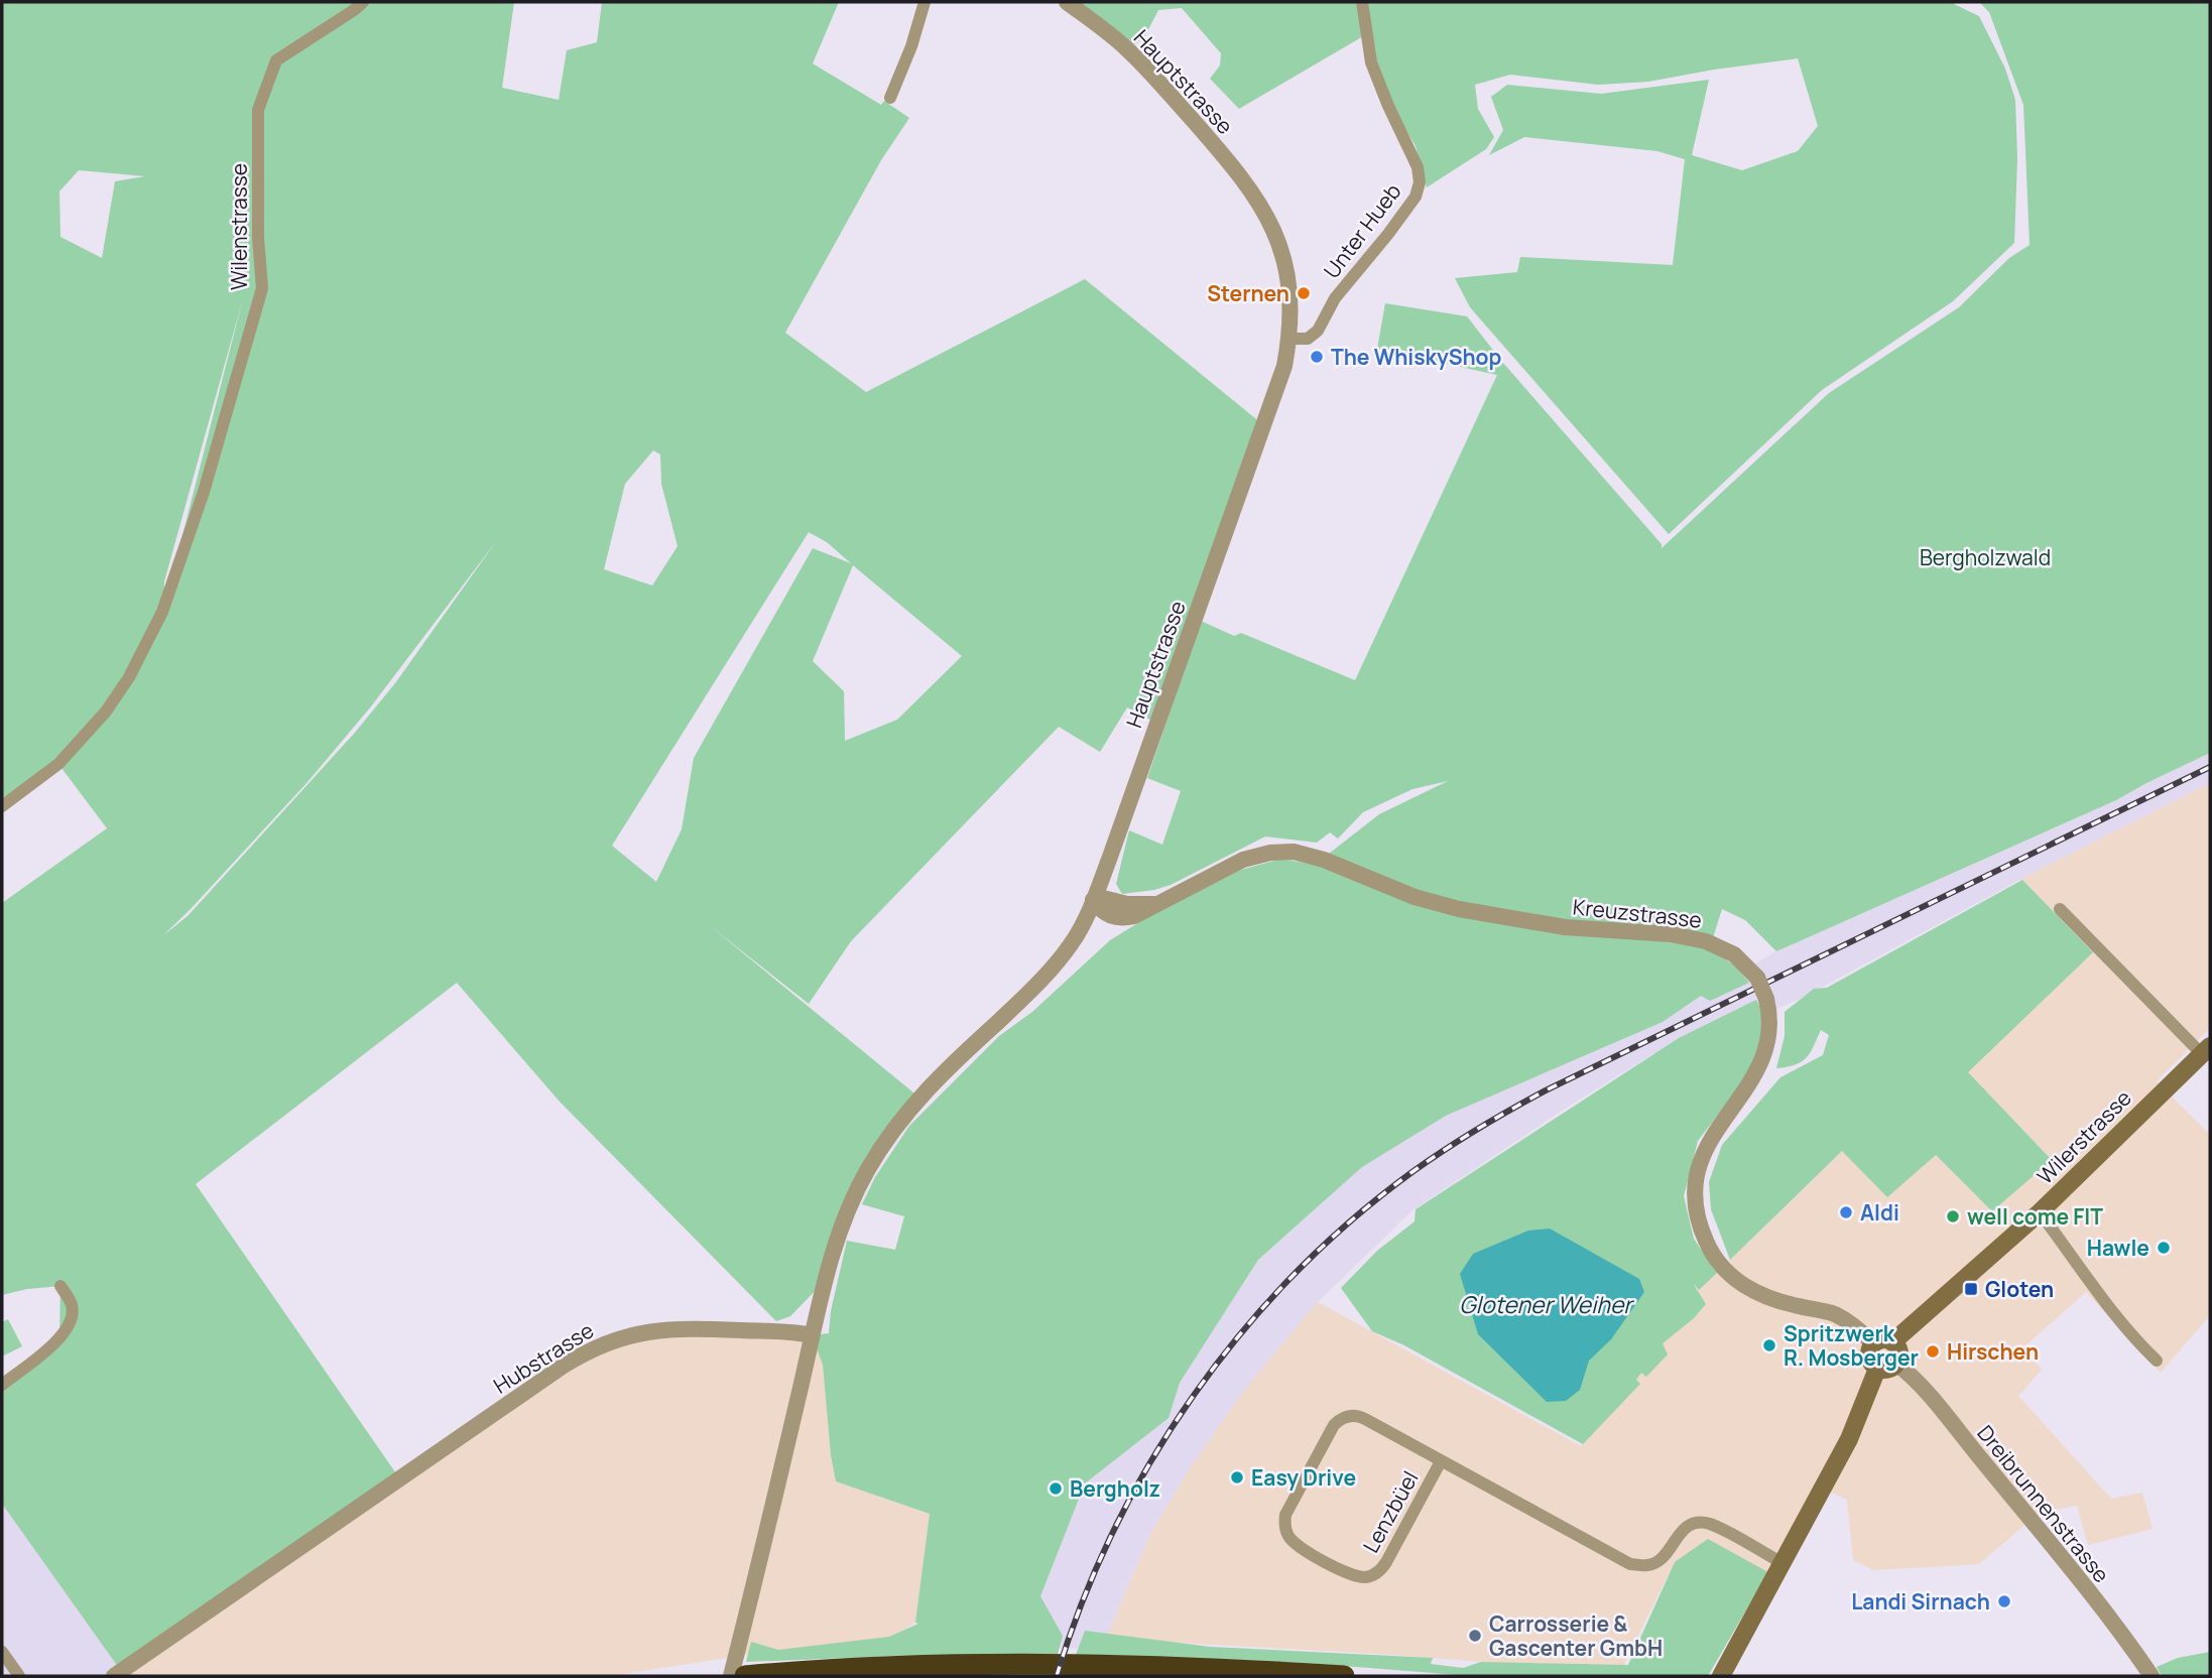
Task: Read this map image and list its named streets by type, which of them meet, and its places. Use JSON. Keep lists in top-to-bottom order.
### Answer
{
  "streets": {
    "main road": ["Wilerstrasse"],
    "street": [
      "Hauptstrasse",
      "Wilenstrasse",
      "Unter Hueb",
      "Kreuzstrasse",
      "Hubstrasse",
      "Dreibrunnenstrasse",
      "Lenzbüel"
    ]
  },
  "crossings": [
    ["Hauptstrasse", "Unter Hueb"],
    ["Hauptstrasse", "Kreuzstrasse"],
    ["Hauptstrasse", "Hubstrasse"],
    ["Kreuzstrasse", "Wilerstrasse"],
    ["Kreuzstrasse", "Dreibrunnenstrasse"],
    ["Wilerstrasse", "Dreibrunnenstrasse"]
  ],
  "water": ["Glotener Weiher"],
  "parks": ["Bergholzwald"],
  "places": {
    "other": [
      "Sternen",
      "The WhiskyShop",
      "Aldi",
      "well come FIT",
      "Hawle",
      "Spritzwerk R. Mosberger",
      "Hirschen",
      "Easy Drive",
      "Bergholz",
      "Landi Sirnach",
      "Carrosserie & Gascenter GmbH"
    ],
    "transit": ["Gloten"]
  }
}
